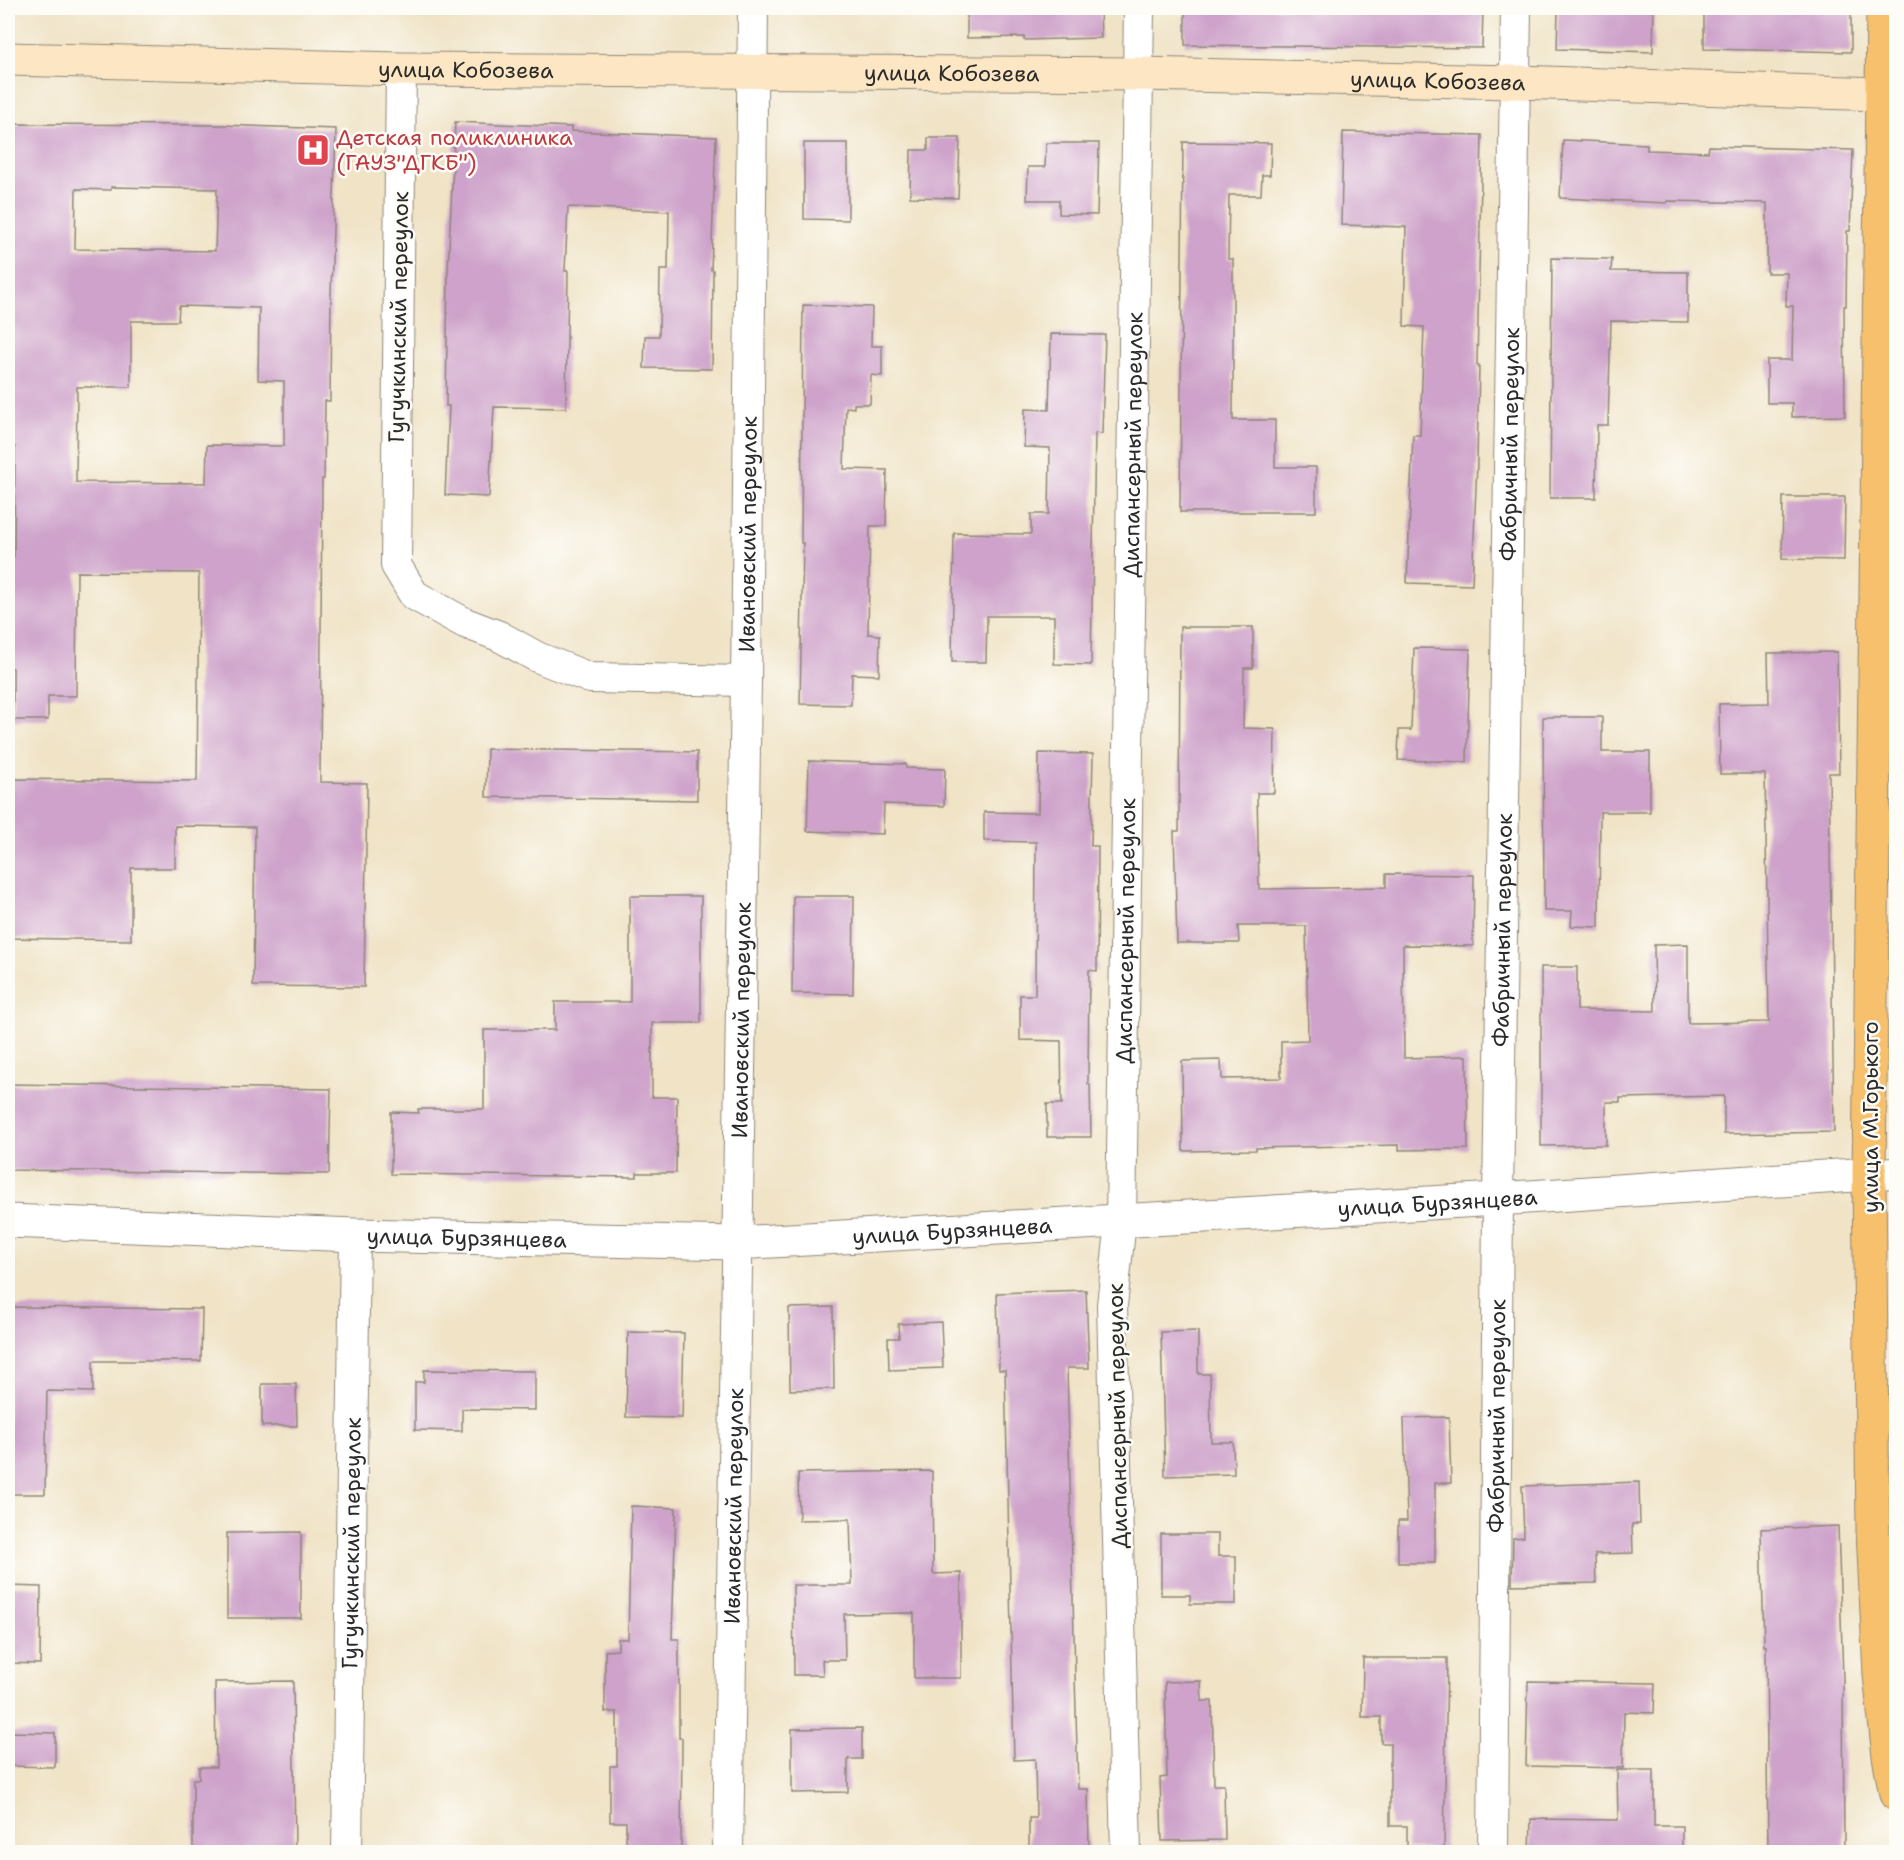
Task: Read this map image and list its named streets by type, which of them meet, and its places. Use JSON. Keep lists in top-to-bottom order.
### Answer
{
  "streets": {
    "main road": ["улица Кобозева", "улица М.Горького"],
    "street": [
      "Гугучкинский переулок",
      "Диспансерный переулок",
      "Фабричный переулок",
      "Ивановский переулок",
      "улица Бурзянцева"
    ]
  },
  "crossings": [
    ["улица Кобозева", "Гугучкинский переулок"],
    ["улица Кобозева", "Диспансерный переулок"],
    ["улица Кобозева", "Фабричный переулок"],
    ["улица Кобозева", "Ивановский переулок"],
    ["улица Кобозева", "улица М.Горького"],
    ["Гугучкинский переулок", "Ивановский переулок"],
    ["Гугучкинский переулок", "улица Бурзянцева"],
    ["Диспансерный переулок", "улица Бурзянцева"],
    ["Фабричный переулок", "улица Бурзянцева"],
    ["Ивановский переулок", "улица Бурзянцева"],
    ["улица М.Горького", "улица Бурзянцева"]
  ],
  "places": {
    "hospital": ["Детская поликлиника (ГАУЗ\"ДГКБ\")"]
  }
}
